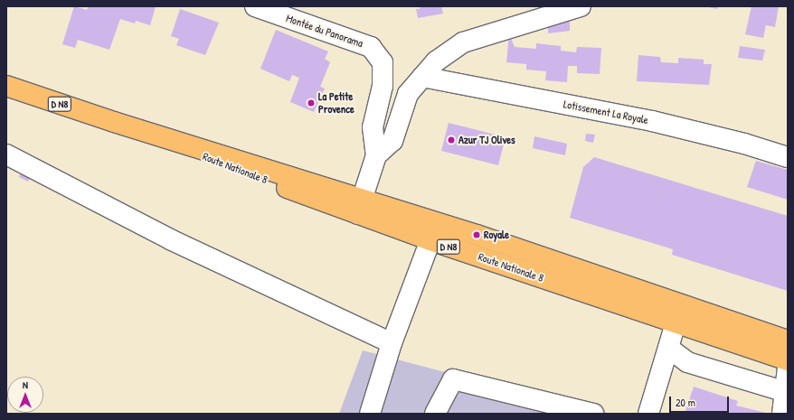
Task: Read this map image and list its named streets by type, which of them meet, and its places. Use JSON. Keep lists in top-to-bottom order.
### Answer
{
  "streets": {
    "main road": ["D N8", "Route Nationale 8"],
    "street": ["Montée du Panorama", "Lotissement La Royale"]
  },
  "crossings": [
    ["Montée du Panorama", "Route Nationale 8"]
  ],
  "places": ["La Petite Provence", "Azur TJ Olives", "Royale"],
  "scale_bar": "20 m",
  "north": "top"
}
